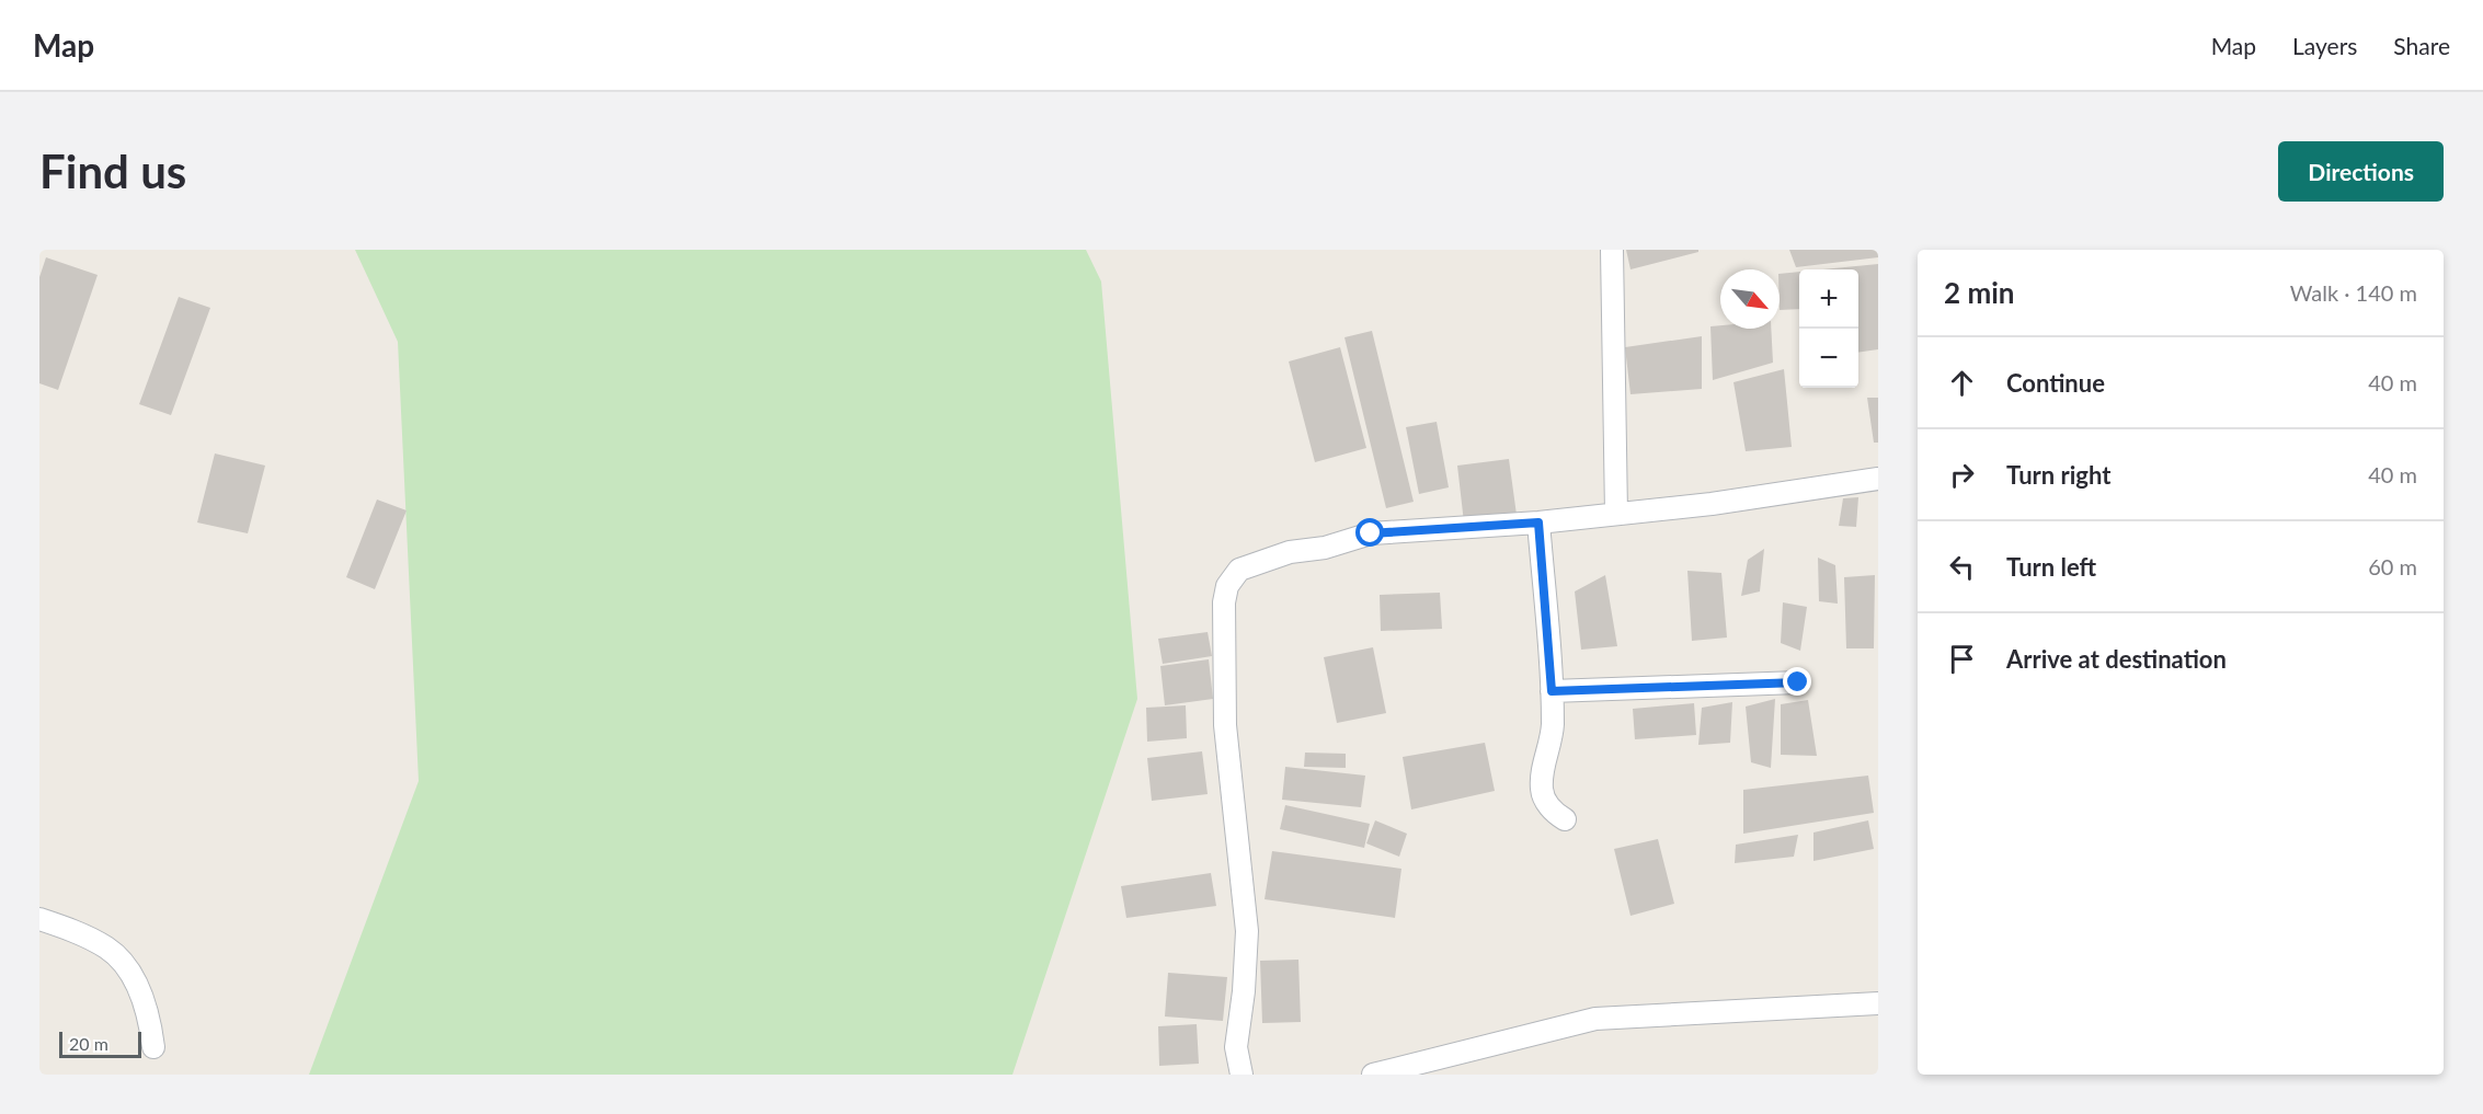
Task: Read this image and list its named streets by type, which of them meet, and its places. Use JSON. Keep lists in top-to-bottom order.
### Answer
{
  "scale_bar": "20 m",
  "north": "bottom right",
  "page": {
    "header": "Map",
    "nav": ["Map", "Layers", "Share"],
    "buttons": "Directions",
    "title": "Find us",
    "heading": ["2 min", "Walk · 140 m"],
    "map_buttons": ["+", "−"],
    "list": [
      ["Continue", "40 m"],
      ["Turn right", "40 m"],
      ["Turn left", "60 m"],
      "Arrive at destination"
    ],
    "scale": "20 m"
  }
}
